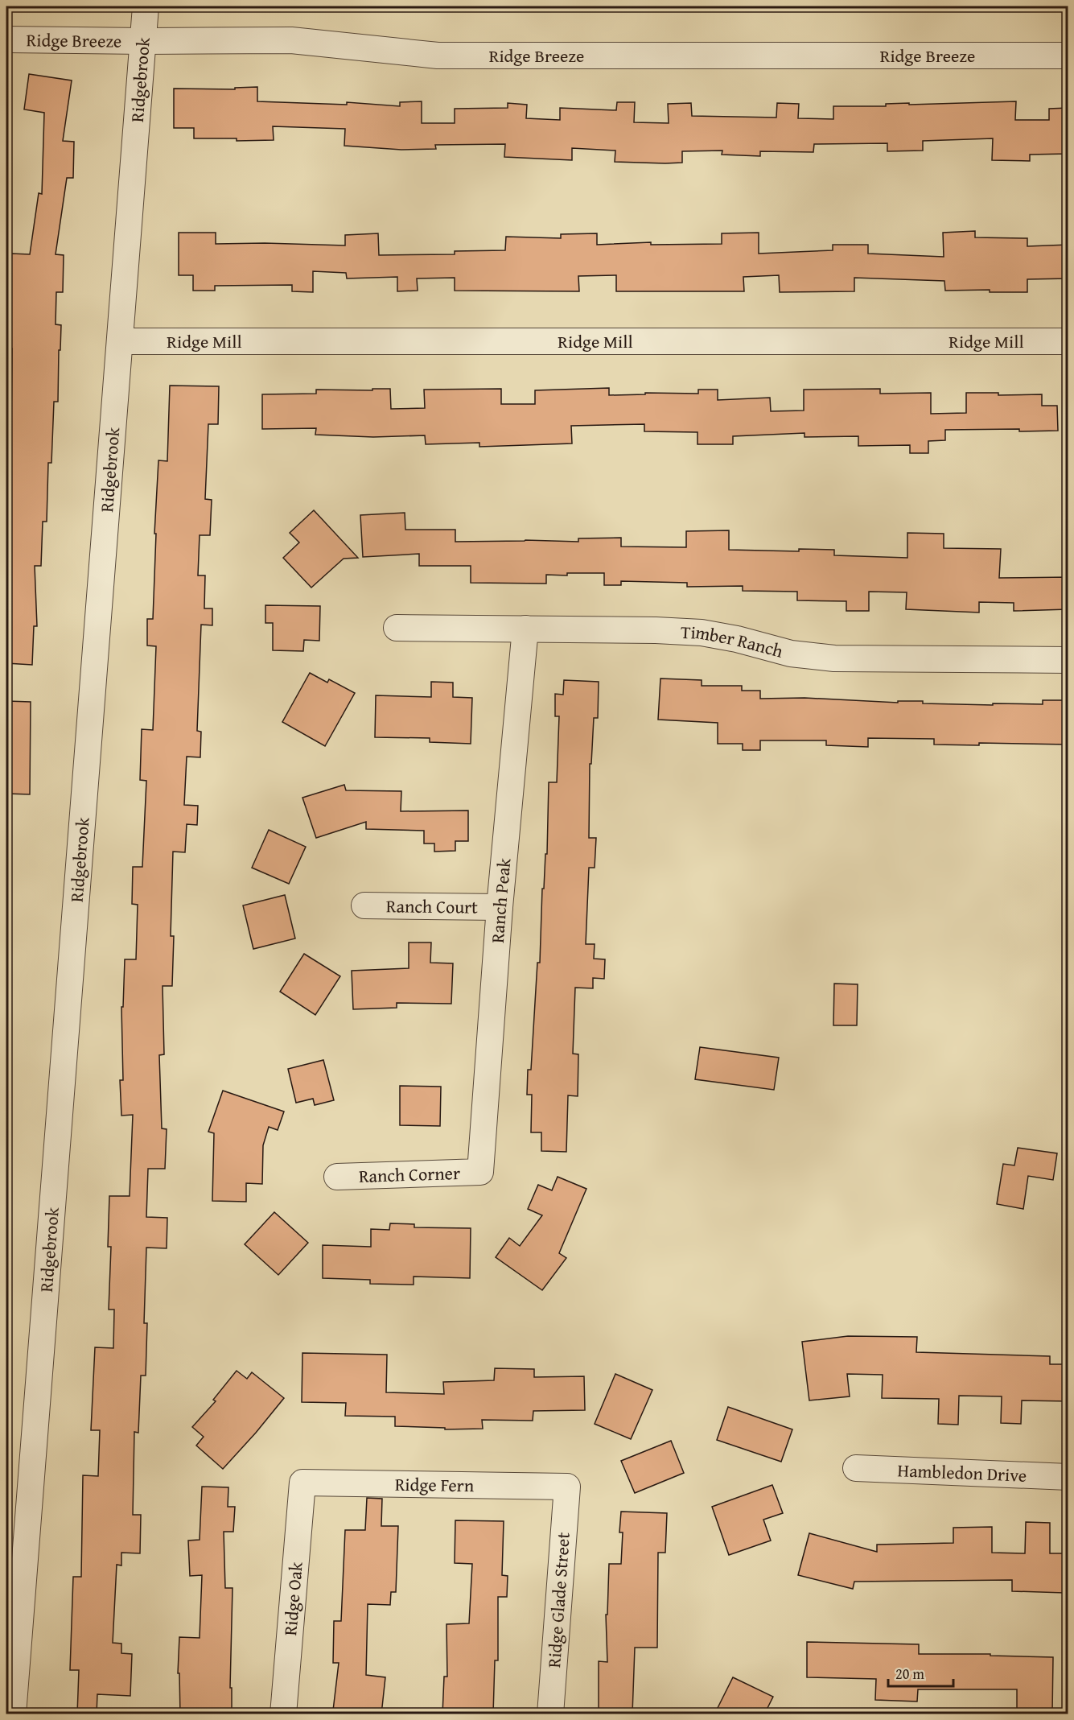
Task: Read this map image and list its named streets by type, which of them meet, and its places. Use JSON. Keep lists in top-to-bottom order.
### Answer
{
  "streets": {
    "street": [
      "Ridge Breeze",
      "Ridgebrook",
      "Ridge Mill",
      "Timber Ranch",
      "Ranch Peak",
      "Ranch Court",
      "Ranch Corner",
      "Hambledon Drive",
      "Ridge Fern",
      "Ridge Oak",
      "Ridge Glade Street"
    ]
  },
  "crossings": [
    ["Ridge Breeze", "Ridgebrook"],
    ["Ridgebrook", "Ridge Mill"],
    ["Timber Ranch", "Ranch Peak"],
    ["Ranch Peak", "Ranch Court"],
    ["Ranch Peak", "Ranch Corner"],
    ["Ridge Fern", "Ridge Oak"],
    ["Ridge Fern", "Ridge Glade Street"]
  ],
  "scale_bar": "20 m"
}
